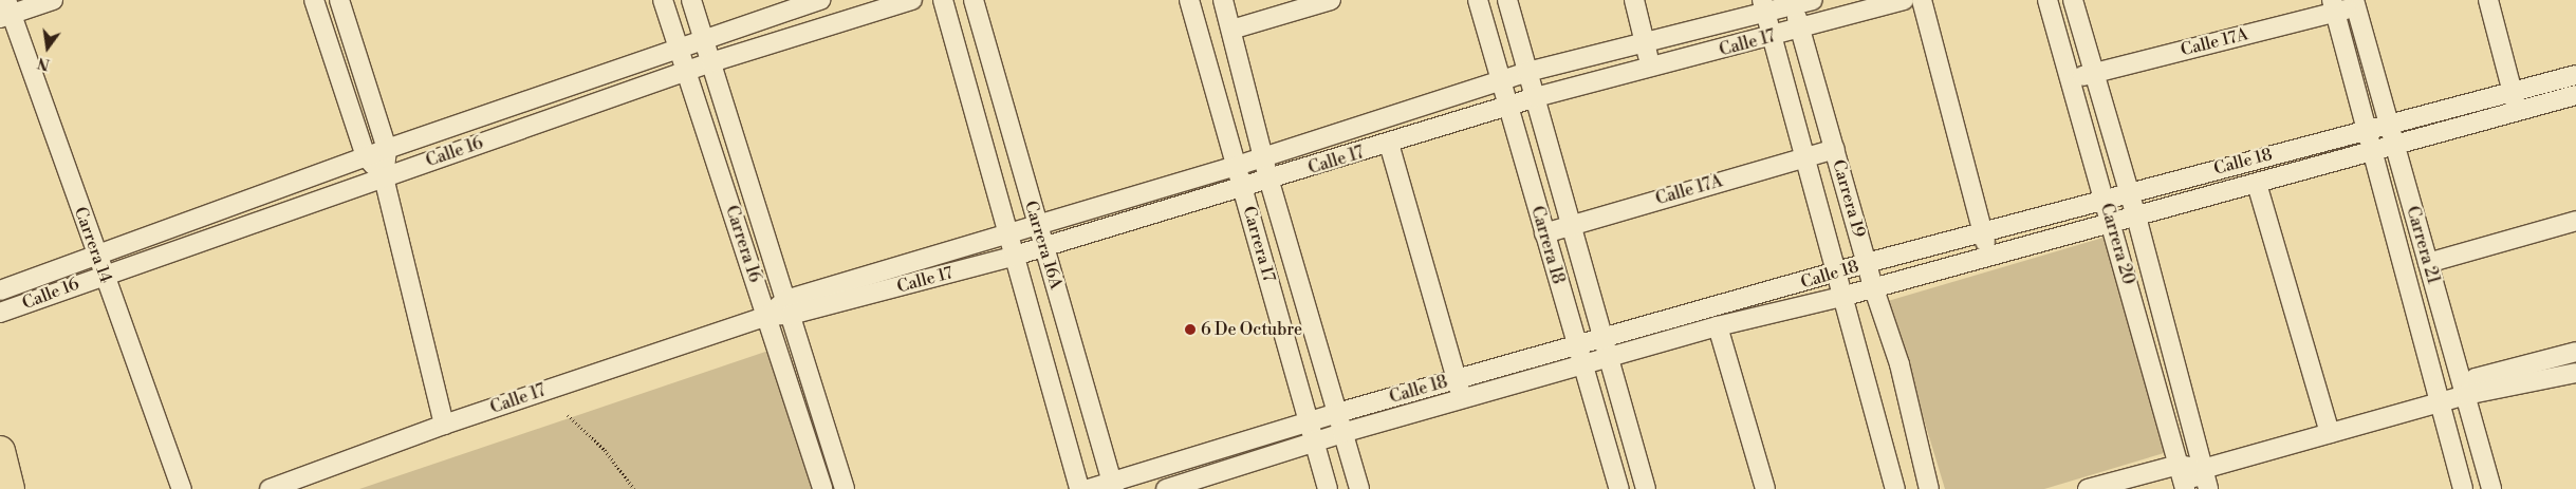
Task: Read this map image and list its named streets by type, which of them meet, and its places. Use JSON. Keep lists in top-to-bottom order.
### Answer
{
  "streets": {
    "street": [
      "Calle 17A",
      "Calle 17",
      "Calle 16",
      "Calle 18",
      "Carrera 19",
      "Carrera 16",
      "Carrera 17",
      "Carrera 20",
      "Carrera 14",
      "Carrera 16A",
      "Carrera 18",
      "Carrera 21"
    ]
  },
  "crossings": [
    ["Calle 17A", "Carrera 19"],
    ["Calle 17A", "Carrera 20"],
    ["Calle 17A", "Carrera 18"],
    ["Calle 17A", "Carrera 21"],
    ["Calle 17", "Carrera 19"],
    ["Calle 17", "Carrera 16"],
    ["Calle 17", "Carrera 17"],
    ["Calle 17", "Carrera 16A"],
    ["Calle 17", "Carrera 18"],
    ["Calle 16", "Carrera 16"],
    ["Calle 16", "Carrera 14"],
    ["Calle 18", "Carrera 19"],
    ["Calle 18", "Carrera 17"],
    ["Calle 18", "Carrera 20"],
    ["Calle 18", "Carrera 16A"],
    ["Calle 18", "Carrera 18"],
    ["Calle 18", "Carrera 21"]
  ],
  "places": ["6 De Octubre"],
  "north": "bottom"
}
